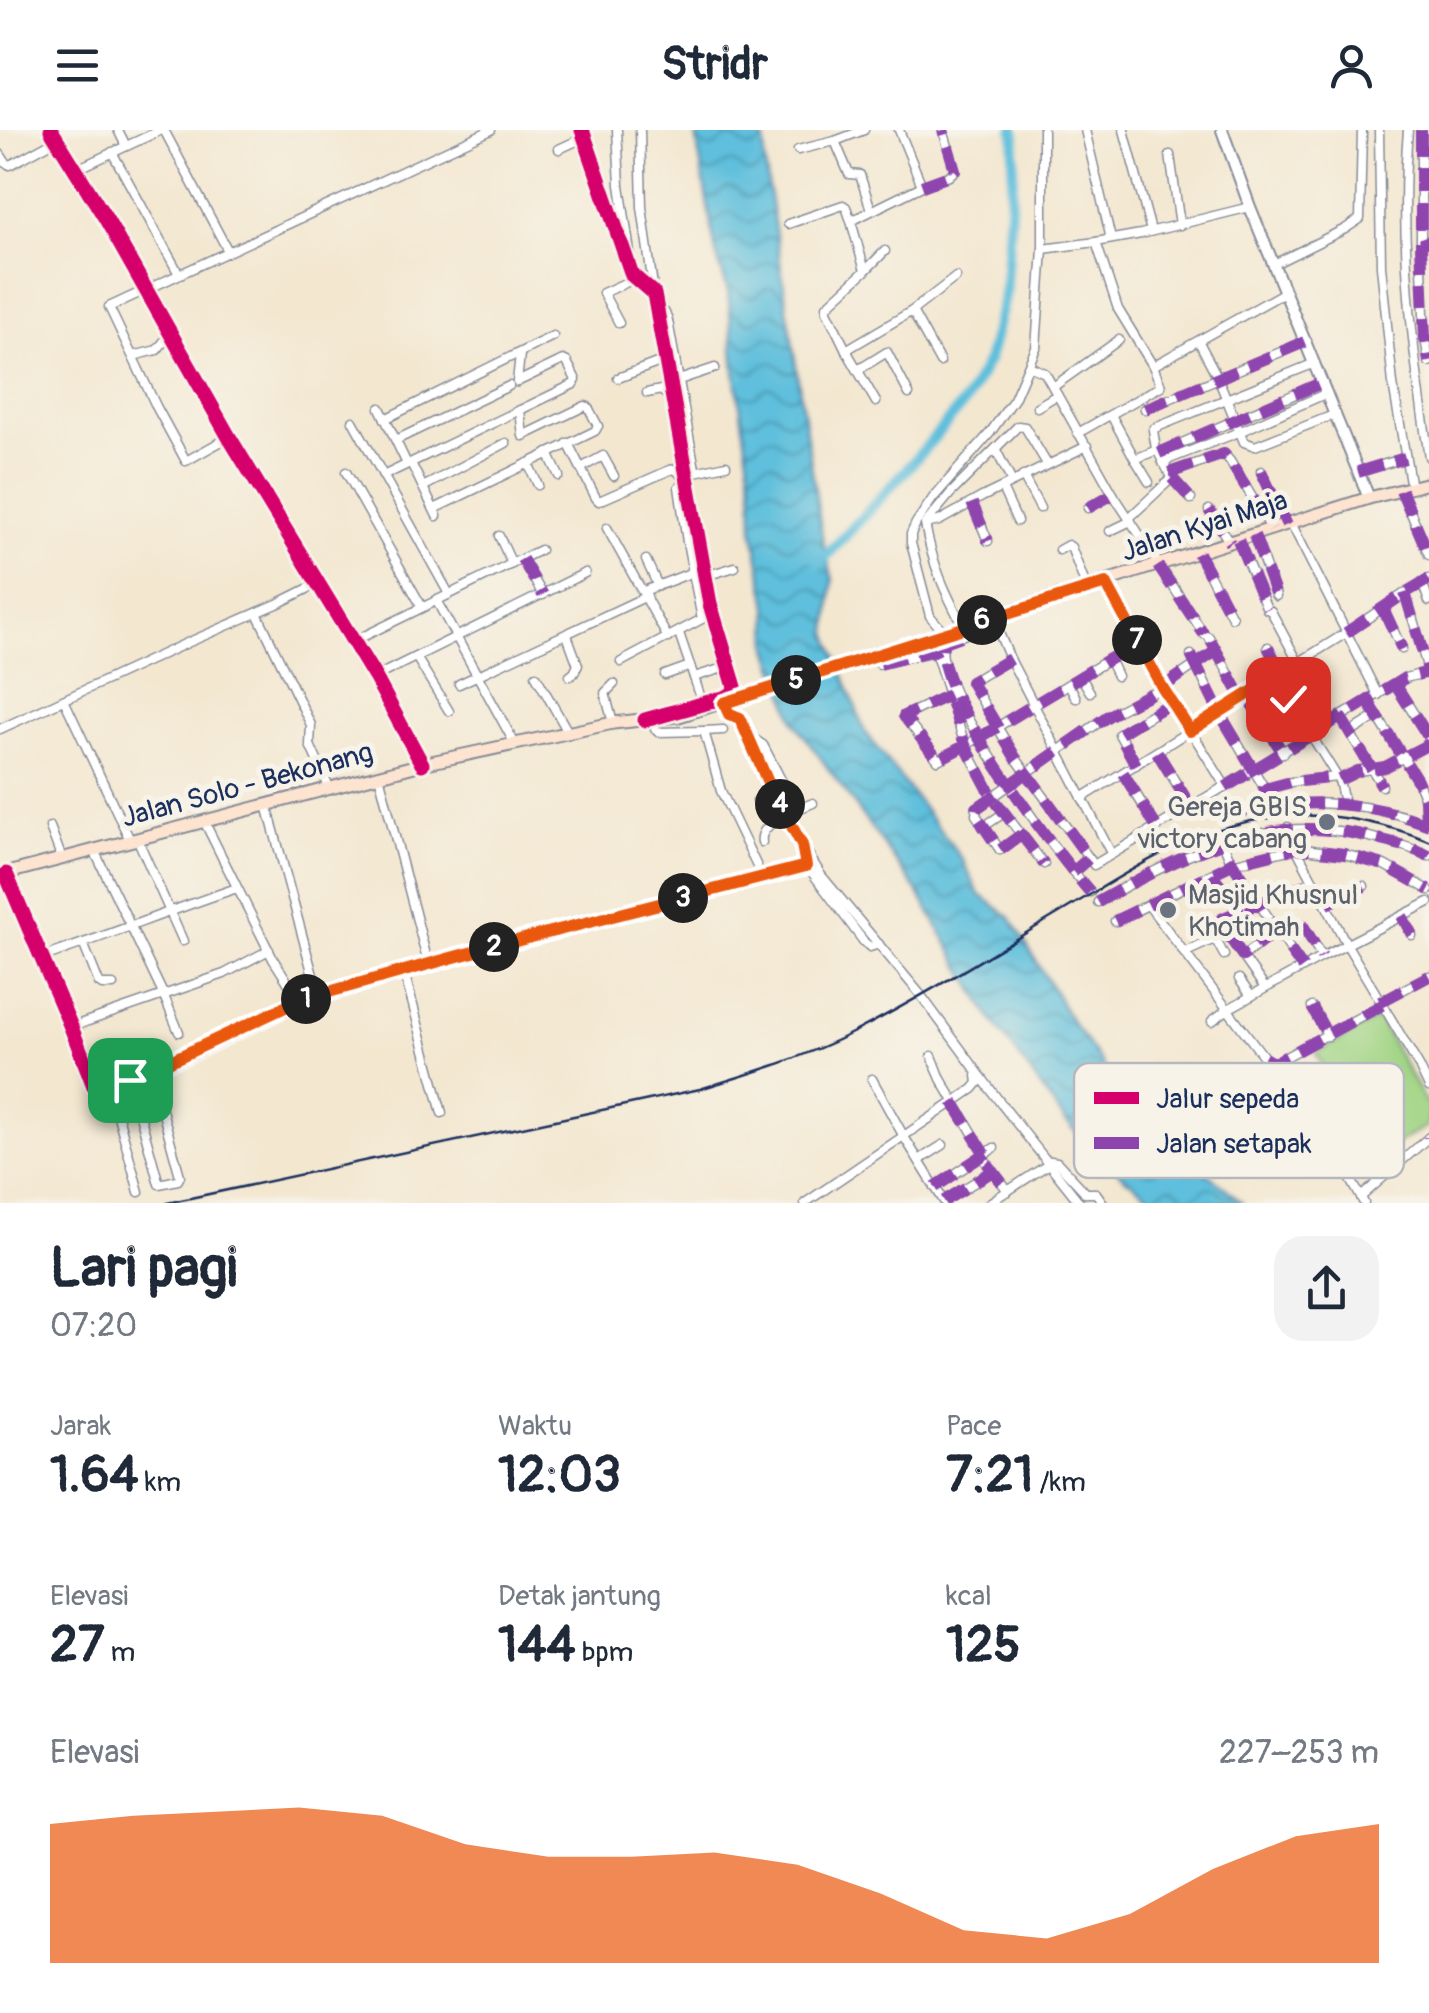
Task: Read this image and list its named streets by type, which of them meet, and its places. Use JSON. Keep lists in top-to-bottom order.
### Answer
{
  "streets": {
    "main road": ["Jalan Kyai Maja", "Jalan Solo - Bekonang"]
  },
  "crossings": [
    ["Jalan Kyai Maja", "Jalan Solo - Bekonang"]
  ],
  "places": ["Gereja GBIS victory cabang", "Masjid Khusnul Khotimah"],
  "legend": ["Jalur sepeda", "Jalan setapak"],
  "page": {
    "header": "Stridr",
    "pins": [
      "6",
      "7",
      "5",
      "4",
      "3",
      "2",
      "1"
    ],
    "heading": ["Lari pagi", "07:20"],
    "stats": [
      ["Jarak", "1.64 km"],
      ["Waktu", "12:03"],
      ["Pace", "7:21 /km"],
      ["Elevasi", "27 m"],
      ["Detak jantung", "144 bpm"],
      ["kcal", "125"]
    ],
    "chart": ["Elevasi", "227–253 m"]
  }
}
